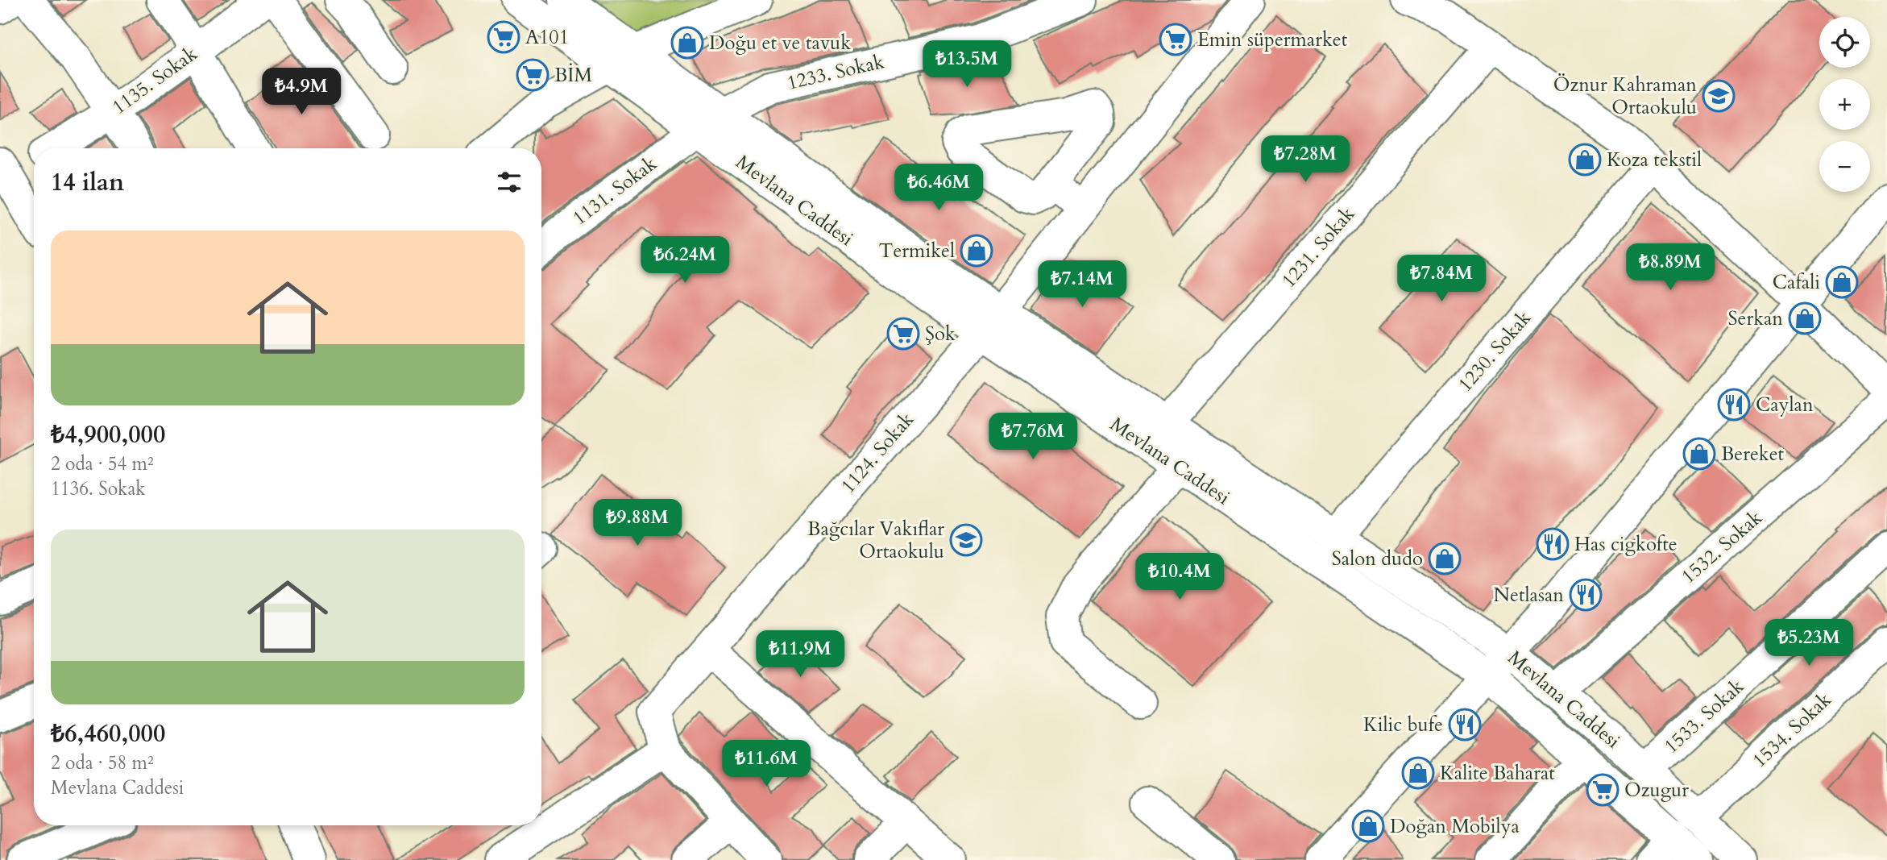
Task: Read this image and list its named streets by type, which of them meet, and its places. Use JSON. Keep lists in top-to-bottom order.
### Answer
{
  "streets": {
    "street": [
      "1233. Sokak",
      "1135. Sokak",
      "1131. Sokak",
      "Mevlana Caddesi",
      "1231. Sokak",
      "1230. Sokak",
      "1124. Sokak",
      "1532. Sokak",
      "1533. Sokak",
      "1534. Sokak"
    ]
  },
  "crossings": [
    ["1233. Sokak", "1131. Sokak"],
    ["1233. Sokak", "Mevlana Caddesi"],
    ["1131. Sokak", "Mevlana Caddesi"],
    ["Mevlana Caddesi", "1231. Sokak"],
    ["Mevlana Caddesi", "1230. Sokak"],
    ["Mevlana Caddesi", "1124. Sokak"],
    ["Mevlana Caddesi", "1532. Sokak"],
    ["Mevlana Caddesi", "1533. Sokak"],
    ["Mevlana Caddesi", "1534. Sokak"]
  ],
  "places": {
    "supermarket": [
      "A101",
      "Emin süpermarket",
      "BİM",
      "Şok",
      "Ozugur"
    ],
    "shop": [
      "Doğu et ve tavuk",
      "Koza tekstil",
      "Termikel",
      "Cafali",
      "Serkan",
      "Bereket",
      "Salon dudo",
      "Kalite Baharat",
      "Doğan Mobilya"
    ],
    "school or university": ["Öznur Kahraman Ortaokulu", "Bağcılar Vakıflar Ortaokulu"],
    "restaurant": [
      "Caylan",
      "Has cigkofte",
      "Netlasan",
      "Kilic bufe"
    ]
  },
  "page": {
    "map_buttons": ["+", "−"],
    "price": [
      "₺13.5M",
      "₺4.9M",
      "₺7.28M",
      "₺6.46M",
      "₺6.24M",
      "₺8.89M",
      "₺7.84M",
      "₺7.14M",
      "₺7.76M",
      "₺9.88M",
      "₺10.4M",
      "₺5.23M",
      "₺11.9M",
      "₺11.6M"
    ],
    "heading": "14 ilan",
    "list": [
      {
        "name": "₺4,900,000",
        "note": "2 oda · 54 m² · 1136. Sokak"
      },
      {
        "name": "₺6,460,000",
        "note": "2 oda · 58 m² · Mevlana Caddesi"
      }
    ]
  }
}
